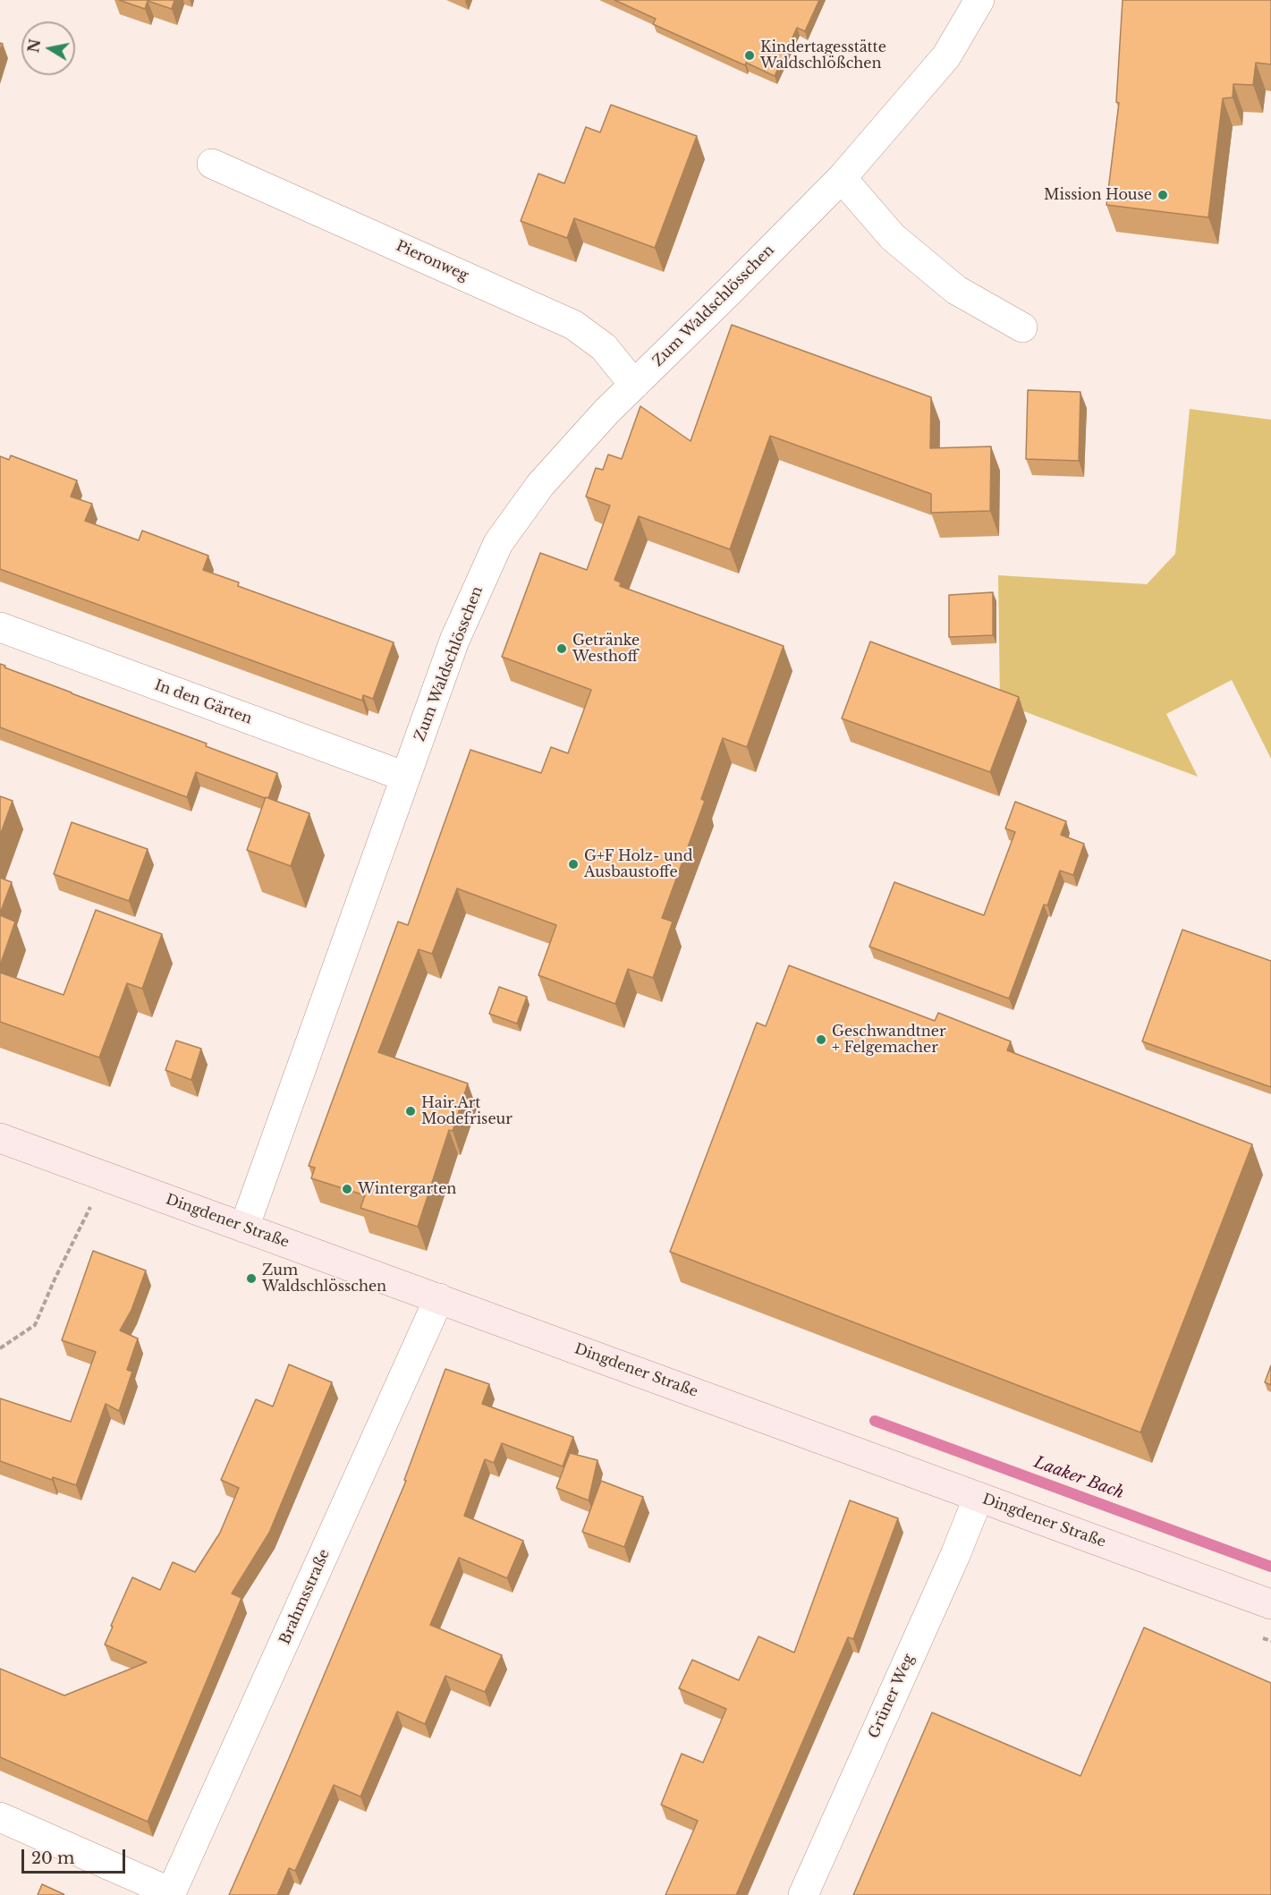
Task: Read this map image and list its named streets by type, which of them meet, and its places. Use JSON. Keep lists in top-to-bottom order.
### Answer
{
  "streets": {
    "main road": ["Dingdener Straße"],
    "street": [
      "Pieronweg",
      "Zum Waldschlösschen",
      "In den Gärten",
      "Brahmsstraße",
      "Grüner Weg"
    ]
  },
  "crossings": [
    ["Pieronweg", "Zum Waldschlösschen"],
    ["Zum Waldschlösschen", "In den Gärten"],
    ["Zum Waldschlösschen", "Dingdener Straße"],
    ["Dingdener Straße", "Brahmsstraße"],
    ["Dingdener Straße", "Grüner Weg"]
  ],
  "water": ["Laaker Bach"],
  "places": [
    "Kindertagesstätte Waldschlößchen",
    "Mission House",
    "Getränke Westhoff",
    "G+F Holz- und Ausbaustoffe",
    "Geschwandtner + Felgemacher",
    "Hair.Art Modefriseur",
    "Wintergarten",
    "Zum Waldschlösschen"
  ],
  "scale_bar": "20 m",
  "north": "left"
}
